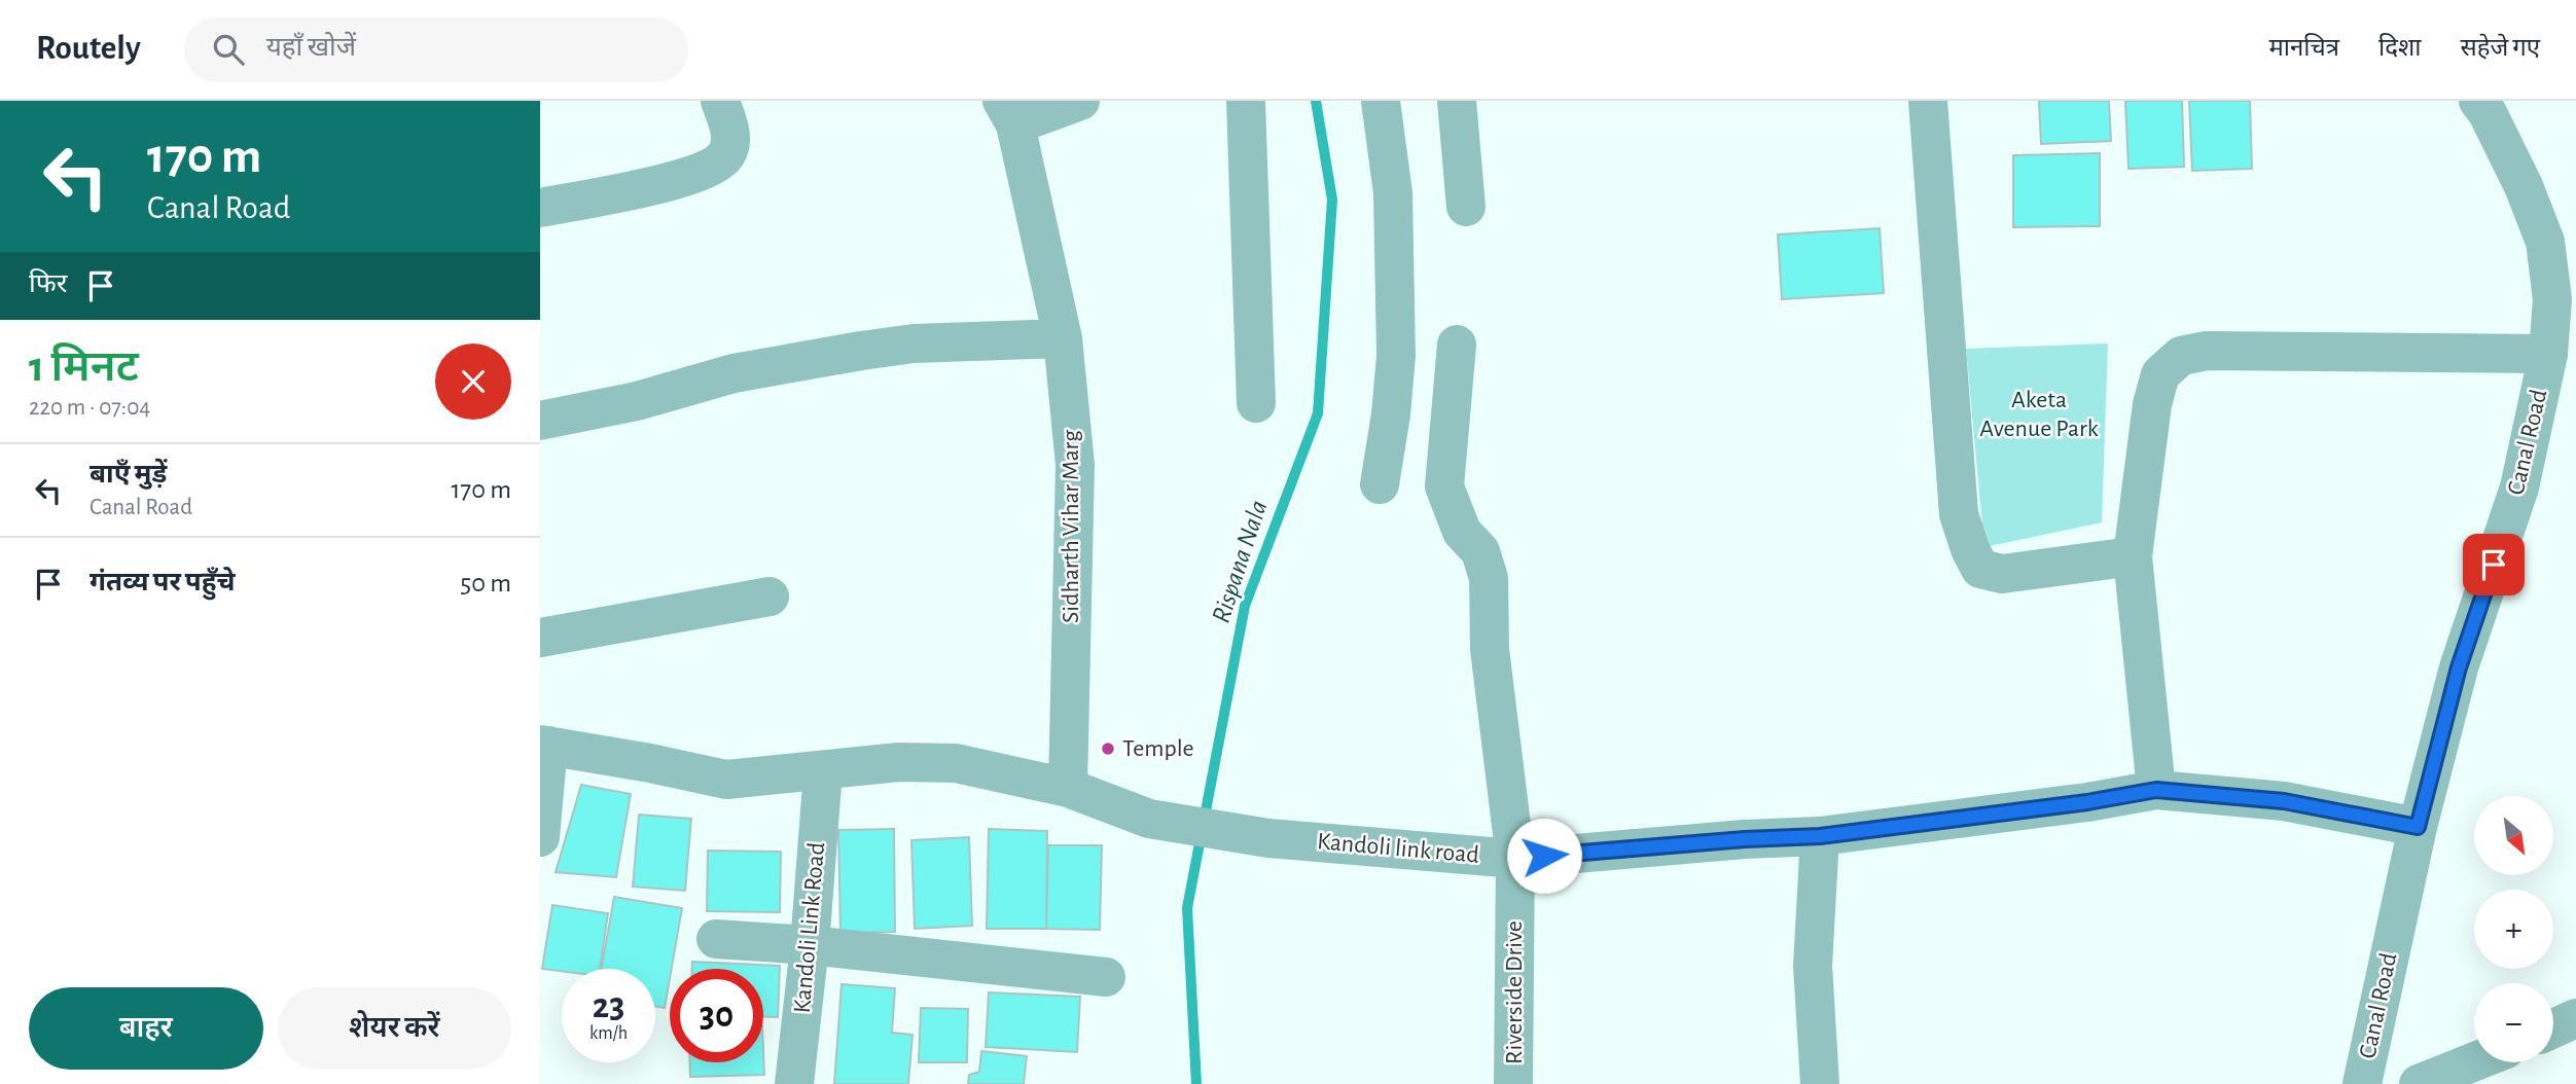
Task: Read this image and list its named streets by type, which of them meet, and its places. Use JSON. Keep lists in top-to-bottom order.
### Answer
{
  "streets": {
    "street": [
      "Canal Road",
      "Sidharth Vihar Marg",
      "Kandoli link road",
      "Kandoli Link Road",
      "Riverside Drive"
    ]
  },
  "crossings": [
    ["Canal Road", "Kandoli link road"],
    ["Sidharth Vihar Marg", "Kandoli link road"],
    ["Kandoli link road", "Riverside Drive"]
  ],
  "water": ["Rispana Nala"],
  "parks": ["Aketa Avenue Park"],
  "places": ["Temple"],
  "north": "bottom right",
  "page": {
    "header": "Routely",
    "search": "यहाँ खोजें",
    "nav": ["मानचित्र", "दिशा", "सहेजे गए"],
    "turn": ["170 m", "Canal Road"],
    "then": "फिर",
    "heading": ["1 मिनट", "220 m · 07:04"],
    "list": [
      {
        "name": "बाएँ मुड़ें",
        "note": "Canal Road",
        "value": "170 m"
      },
      {
        "name": "गंतव्य पर पहुँचे",
        "value": "50 m"
      }
    ],
    "map_buttons": ["+", "−"],
    "speed": "23 km/h",
    "limit": "30",
    "buttons": ["बाहर", "शेयर करें"]
  }
}
